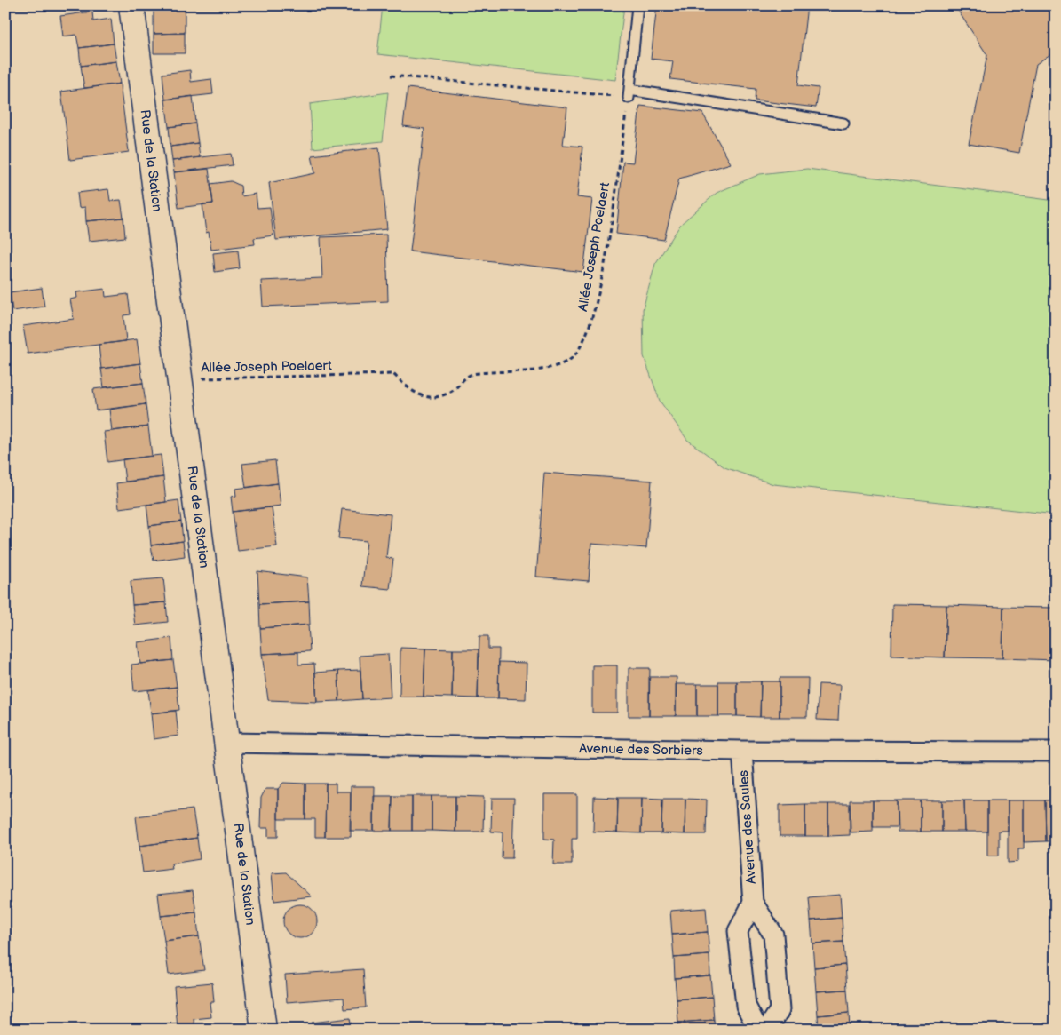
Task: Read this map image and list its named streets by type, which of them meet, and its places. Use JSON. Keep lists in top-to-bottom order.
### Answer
{
  "streets": {
    "street": ["Rue de la Station", "Avenue des Sorbiers", "Avenue des Saules"],
    "path": ["Allée Joseph Poelaert"]
  },
  "crossings": [
    ["Rue de la Station", "Allée Joseph Poelaert"],
    ["Rue de la Station", "Avenue des Sorbiers"],
    ["Avenue des Sorbiers", "Avenue des Saules"]
  ]
}
